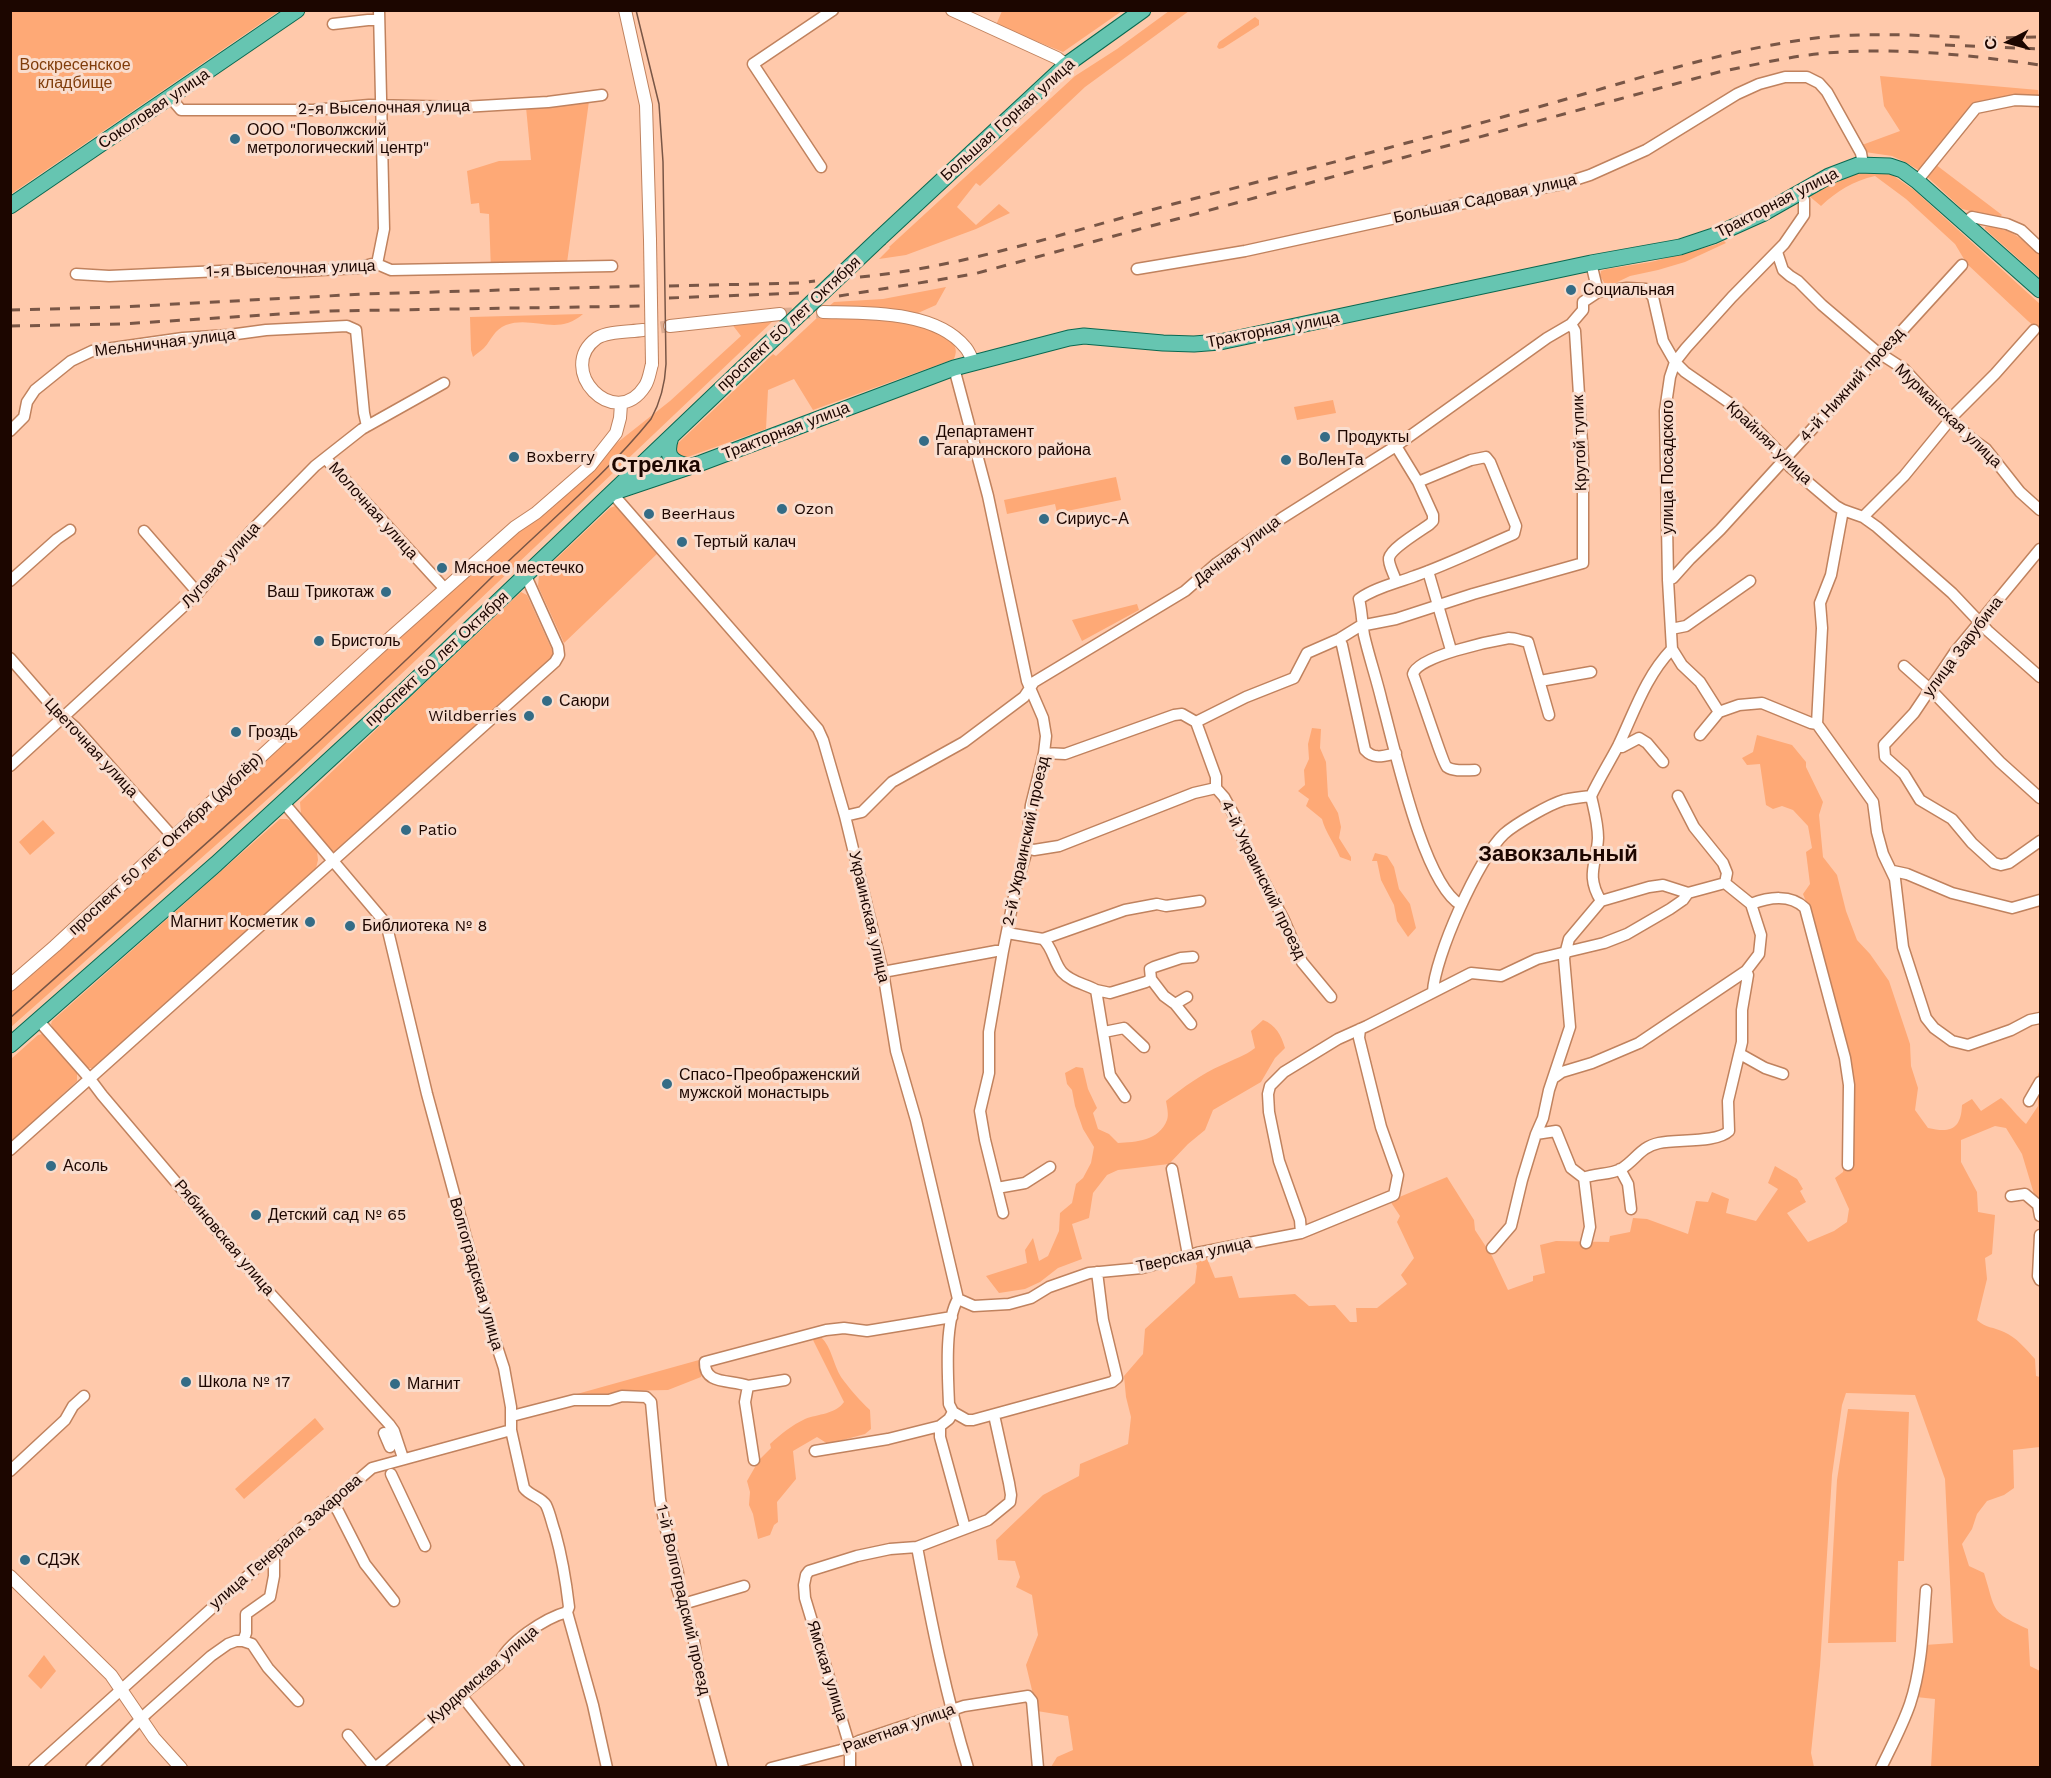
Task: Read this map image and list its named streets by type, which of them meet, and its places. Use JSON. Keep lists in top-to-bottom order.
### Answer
{
  "streets": {
    "main road": [
      "Соколовая улица",
      "Большая Горная улица",
      "Тракторная улица",
      "проспект 50 лет Октября"
    ],
    "street": [
      "2-я Выселочная улица",
      "Большая Садовая улица",
      "1-я Выселочная улица",
      "Мельничная улица",
      "4-й Нижний проезд",
      "Мурманская улица",
      "Крутой тупик",
      "Крайняя улица",
      "улица Посадского",
      "Молочная улица",
      "Дачная улица",
      "Луговая улица",
      "улица Зарубина",
      "Цветочная улица",
      "2-й Украинский проезд",
      "проспект 50 лет Октября (дублёр)",
      "4-й Украинский проезд",
      "Украинская улица",
      "Рябиновская улица",
      "Тверская улица",
      "Волгоградская улица",
      "улица Генерала Захарова",
      "1-й Волгоградский проезд",
      "Ямская улица",
      "Курдюмская улица",
      "Ракетная улица"
    ]
  },
  "crossings": [
    ["2-я Выселочная улица", "Соколовая улица"],
    ["Большая Горная улица", "проспект 50 лет Октября"],
    ["Большая Садовая улица", "Тракторная улица"],
    ["Тракторная улица", "проспект 50 лет Октября"],
    ["Тракторная улица", "улица Посадского"],
    ["Тракторная улица", "2-й Украинский проезд"],
    ["Тракторная улица", "Украинская улица"],
    ["проспект 50 лет Октября", "Украинская улица"],
    ["проспект 50 лет Октября", "Рябиновская улица"],
    ["проспект 50 лет Октября", "Волгоградская улица"],
    ["Мельничная улица", "Луговая улица"],
    ["4-й Нижний проезд", "Мурманская улица"],
    ["4-й Нижний проезд", "Крайняя улица"],
    ["4-й Нижний проезд", "улица Посадского"],
    ["Мурманская улица", "улица Посадского"],
    ["Крутой тупик", "Дачная улица"],
    ["Крайняя улица", "улица Посадского"],
    ["Крайняя улица", "Дачная улица"],
    ["Крайняя улица", "улица Зарубина"],
    ["Молочная улица", "Луговая улица"],
    ["Молочная улица", "проспект 50 лет Октября (дублёр)"],
    ["Дачная улица", "2-й Украинский проезд"],
    ["Дачная улица", "Украинская улица"],
    ["Луговая улица", "Цветочная улица"],
    ["Цветочная улица", "проспект 50 лет Октября (дублёр)"],
    ["Украинская улица", "Тверская улица"],
    ["Рябиновская улица", "улица Генерала Захарова"],
    ["Волгоградская улица", "улица Генерала Захарова"],
    ["Волгоградская улица", "1-й Волгоградский проезд"],
    ["Волгоградская улица", "Курдюмская улица"],
    ["Ямская улица", "Ракетная улица"]
  ],
  "districts": ["Стрелка", "Завокзальный"],
  "parks": ["Воскресенское кладбище"],
  "places": [
    "ООО \"Поволжский метрологический центр\"",
    "Социальная",
    "Продукты",
    "Департамент Гагаринского района",
    "Boxberry",
    "ВоЛенТа",
    "Ozon",
    "BeerHaus",
    "Сириус-А",
    "Тертый калач",
    "Мясное местечко",
    "Ваш Трикотаж",
    "Бристоль",
    "Саюри",
    "Wildberries",
    "Гроздь",
    "Patio",
    "Магнит Косметик",
    "Библиотека № 8",
    "Спасо-Преображенский мужской монастырь",
    "Асоль",
    "Детский сад № 65",
    "Школа № 17",
    "Магнит",
    "СДЭК"
  ],
  "north": "left"
}
